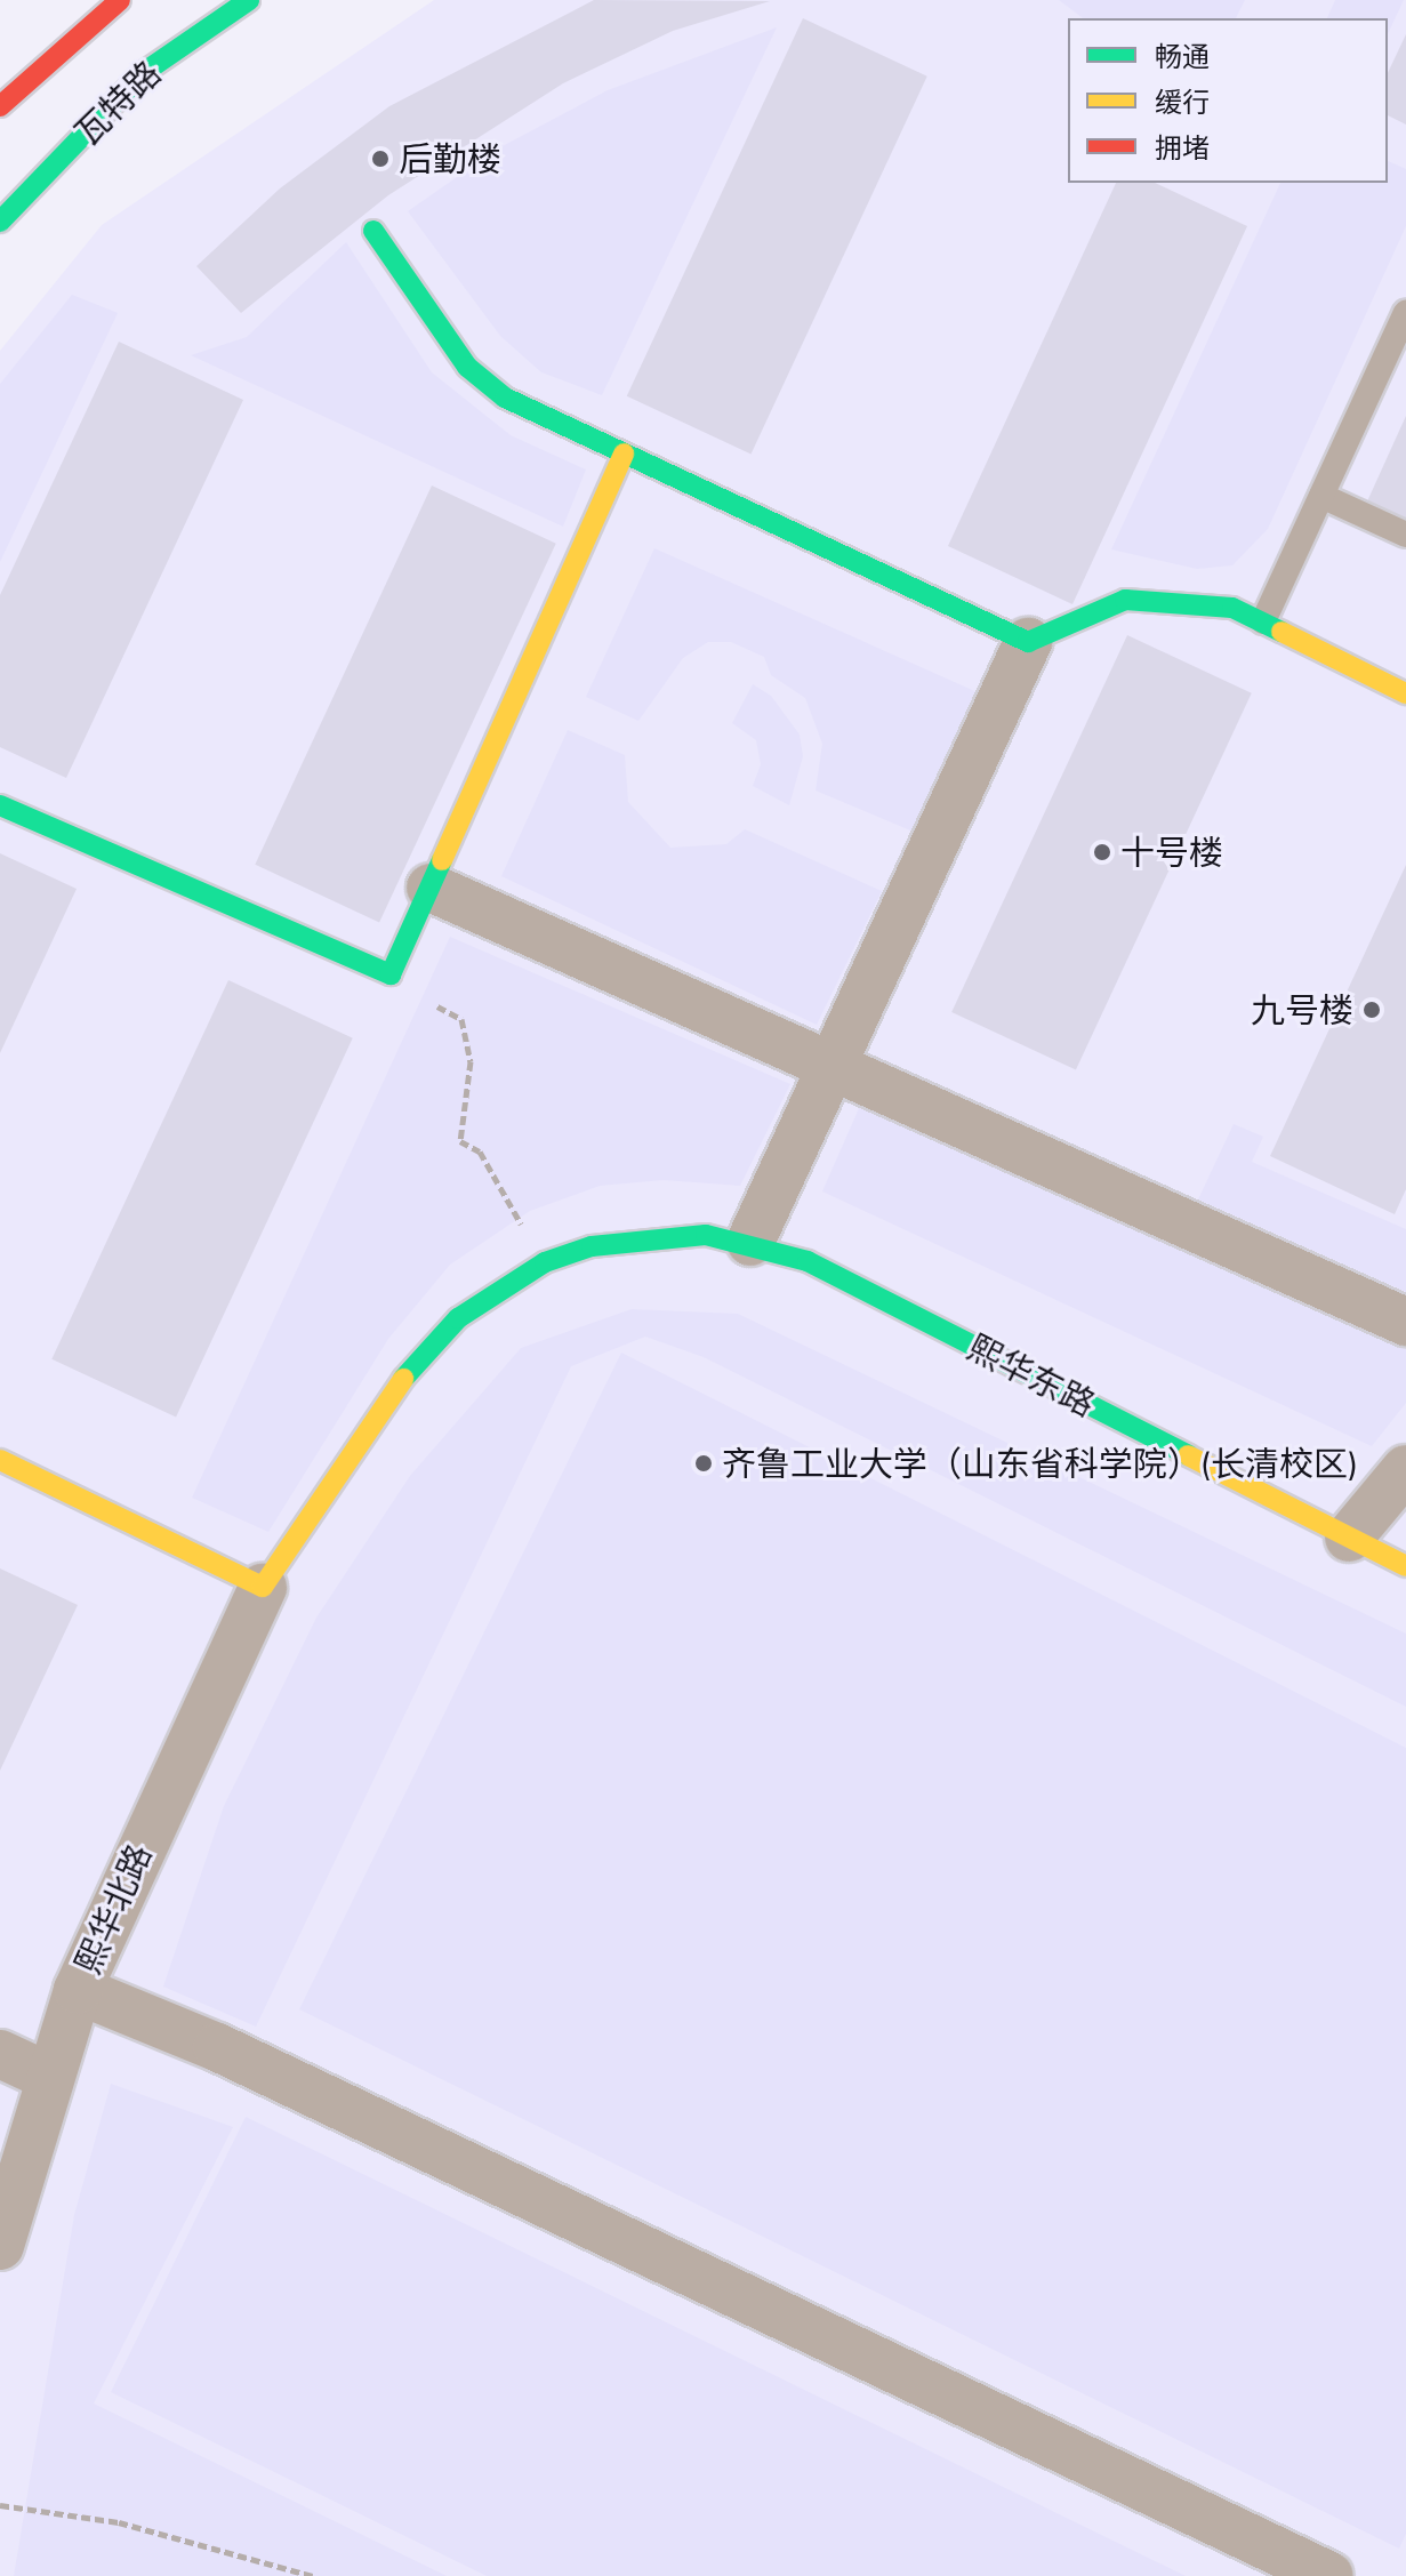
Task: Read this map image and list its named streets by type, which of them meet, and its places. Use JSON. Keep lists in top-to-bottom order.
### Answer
{
  "streets": {
    "street": ["瓦特路", "熙华东路", "熙华北路"]
  },
  "crossings": [
    ["熙华东路", "熙华北路"]
  ],
  "places": [
    "后勤楼",
    "十号楼",
    "九号楼",
    "齐鲁工业大学（山东省科学院）(长清校区)"
  ],
  "legend": ["畅通", "缓行", "拥堵"]
}
